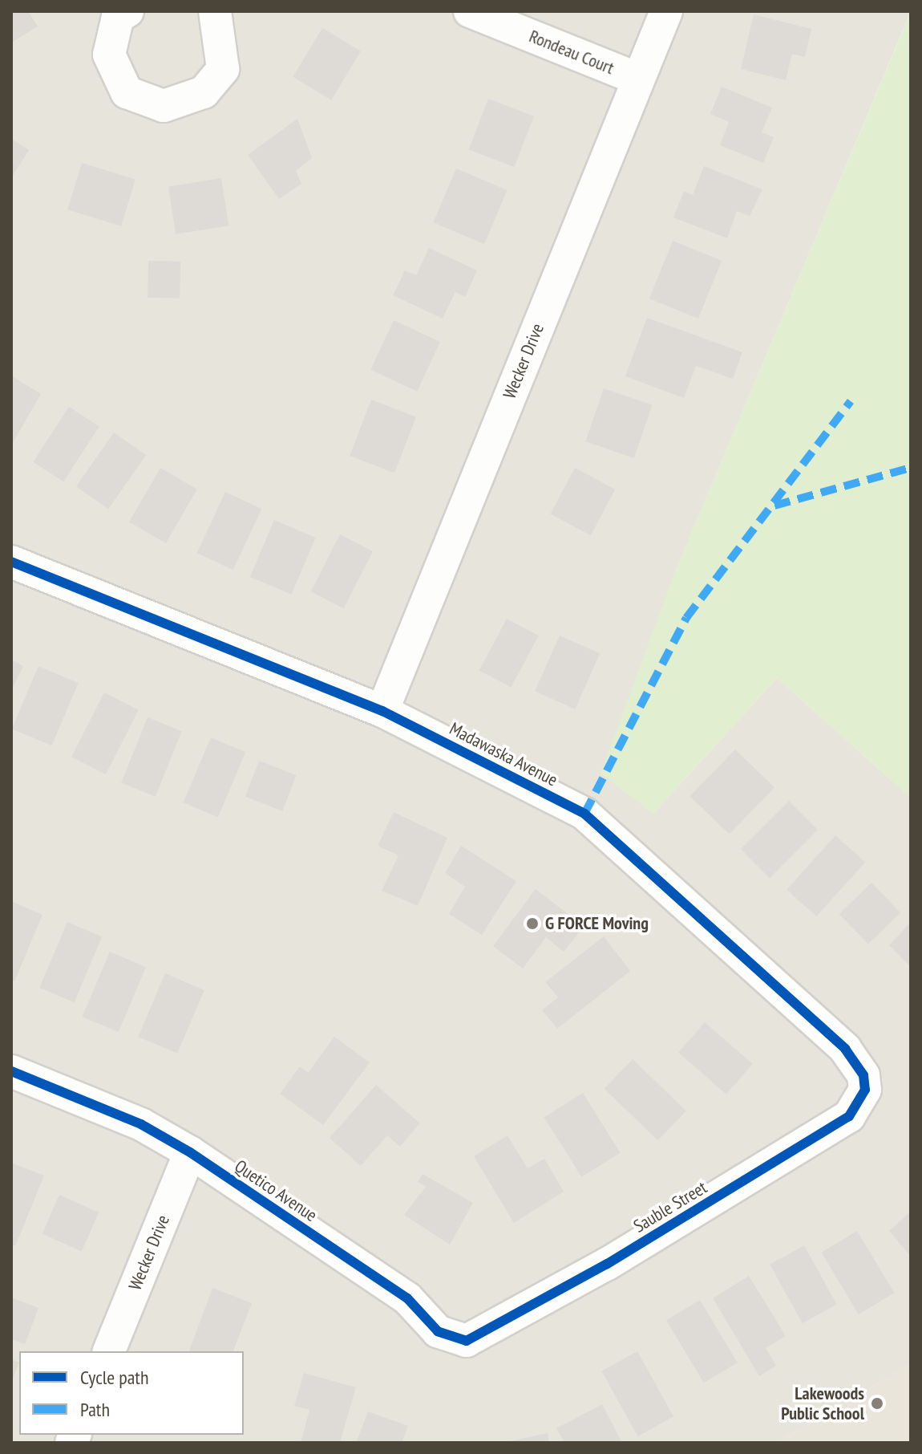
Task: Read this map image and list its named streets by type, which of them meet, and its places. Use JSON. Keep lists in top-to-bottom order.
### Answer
{
  "streets": {
    "street": [
      "Rondeau Court",
      "Wecker Drive",
      "Madawaska Avenue",
      "Quetico Avenue",
      "Sauble Street"
    ]
  },
  "crossings": [
    ["Rondeau Court", "Wecker Drive"],
    ["Wecker Drive", "Madawaska Avenue"],
    ["Wecker Drive", "Quetico Avenue"],
    ["Madawaska Avenue", "Sauble Street"],
    ["Quetico Avenue", "Sauble Street"]
  ],
  "places": ["G FORCE Moving", "Lakewoods Public School"],
  "legend": ["Cycle path", "Path"]
}
